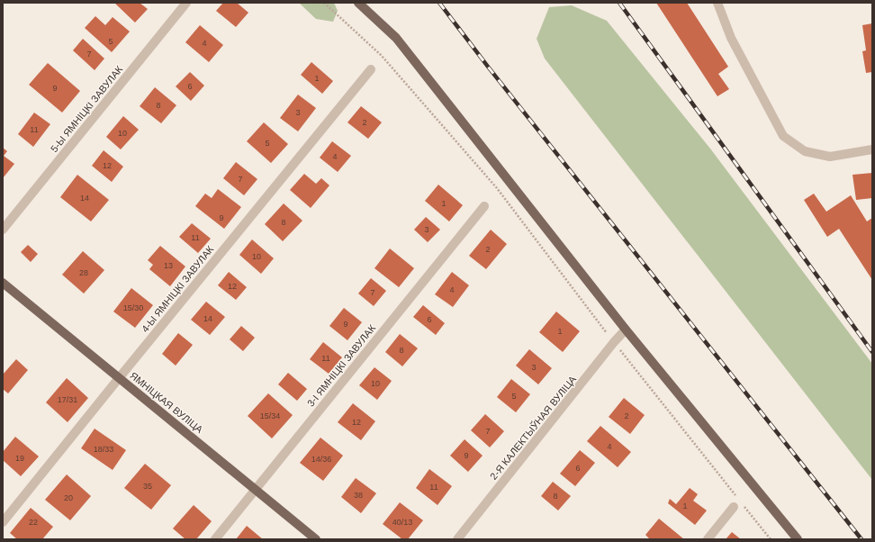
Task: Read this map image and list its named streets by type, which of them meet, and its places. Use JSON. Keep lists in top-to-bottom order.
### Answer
{
  "streets": {
    "main road": ["ЯМНІЦКАЯ ВУЛІЦА"],
    "street": [
      "5-Ы ЯМНІЦКІ ЗАВУЛАК",
      "4-Ы ЯМНІЦКІ ЗАВУЛАК",
      "3-І ЯМНІЦКІ ЗАВУЛАК",
      "2-Я КАЛЕКТЫЎНАЯ ВУЛІЦА"
    ]
  },
  "crossings": [
    ["4-Ы ЯМНІЦКІ ЗАВУЛАК", "ЯМНІЦКАЯ ВУЛІЦА"],
    ["3-І ЯМНІЦКІ ЗАВУЛАК", "ЯМНІЦКАЯ ВУЛІЦА"]
  ],
  "house_numbers": [
    "5",
    "4",
    "7",
    "1",
    "6",
    "9",
    "8",
    "3",
    "2",
    "11",
    "10",
    "5",
    "4",
    "12",
    "7",
    "14",
    "1",
    "9",
    "8",
    "3",
    "11",
    "2",
    "10",
    "13",
    "28",
    "12",
    "4",
    "7",
    "15/30",
    "14",
    "6",
    "9",
    "1",
    "8",
    "11",
    "3",
    "10",
    "5",
    "17/31",
    "15/34",
    "2",
    "12",
    "7",
    "4",
    "18/33",
    "9",
    "19",
    "14/36",
    "6",
    "35",
    "11",
    "38",
    "8",
    "20",
    "1",
    "22",
    "40/13"
  ]
}
